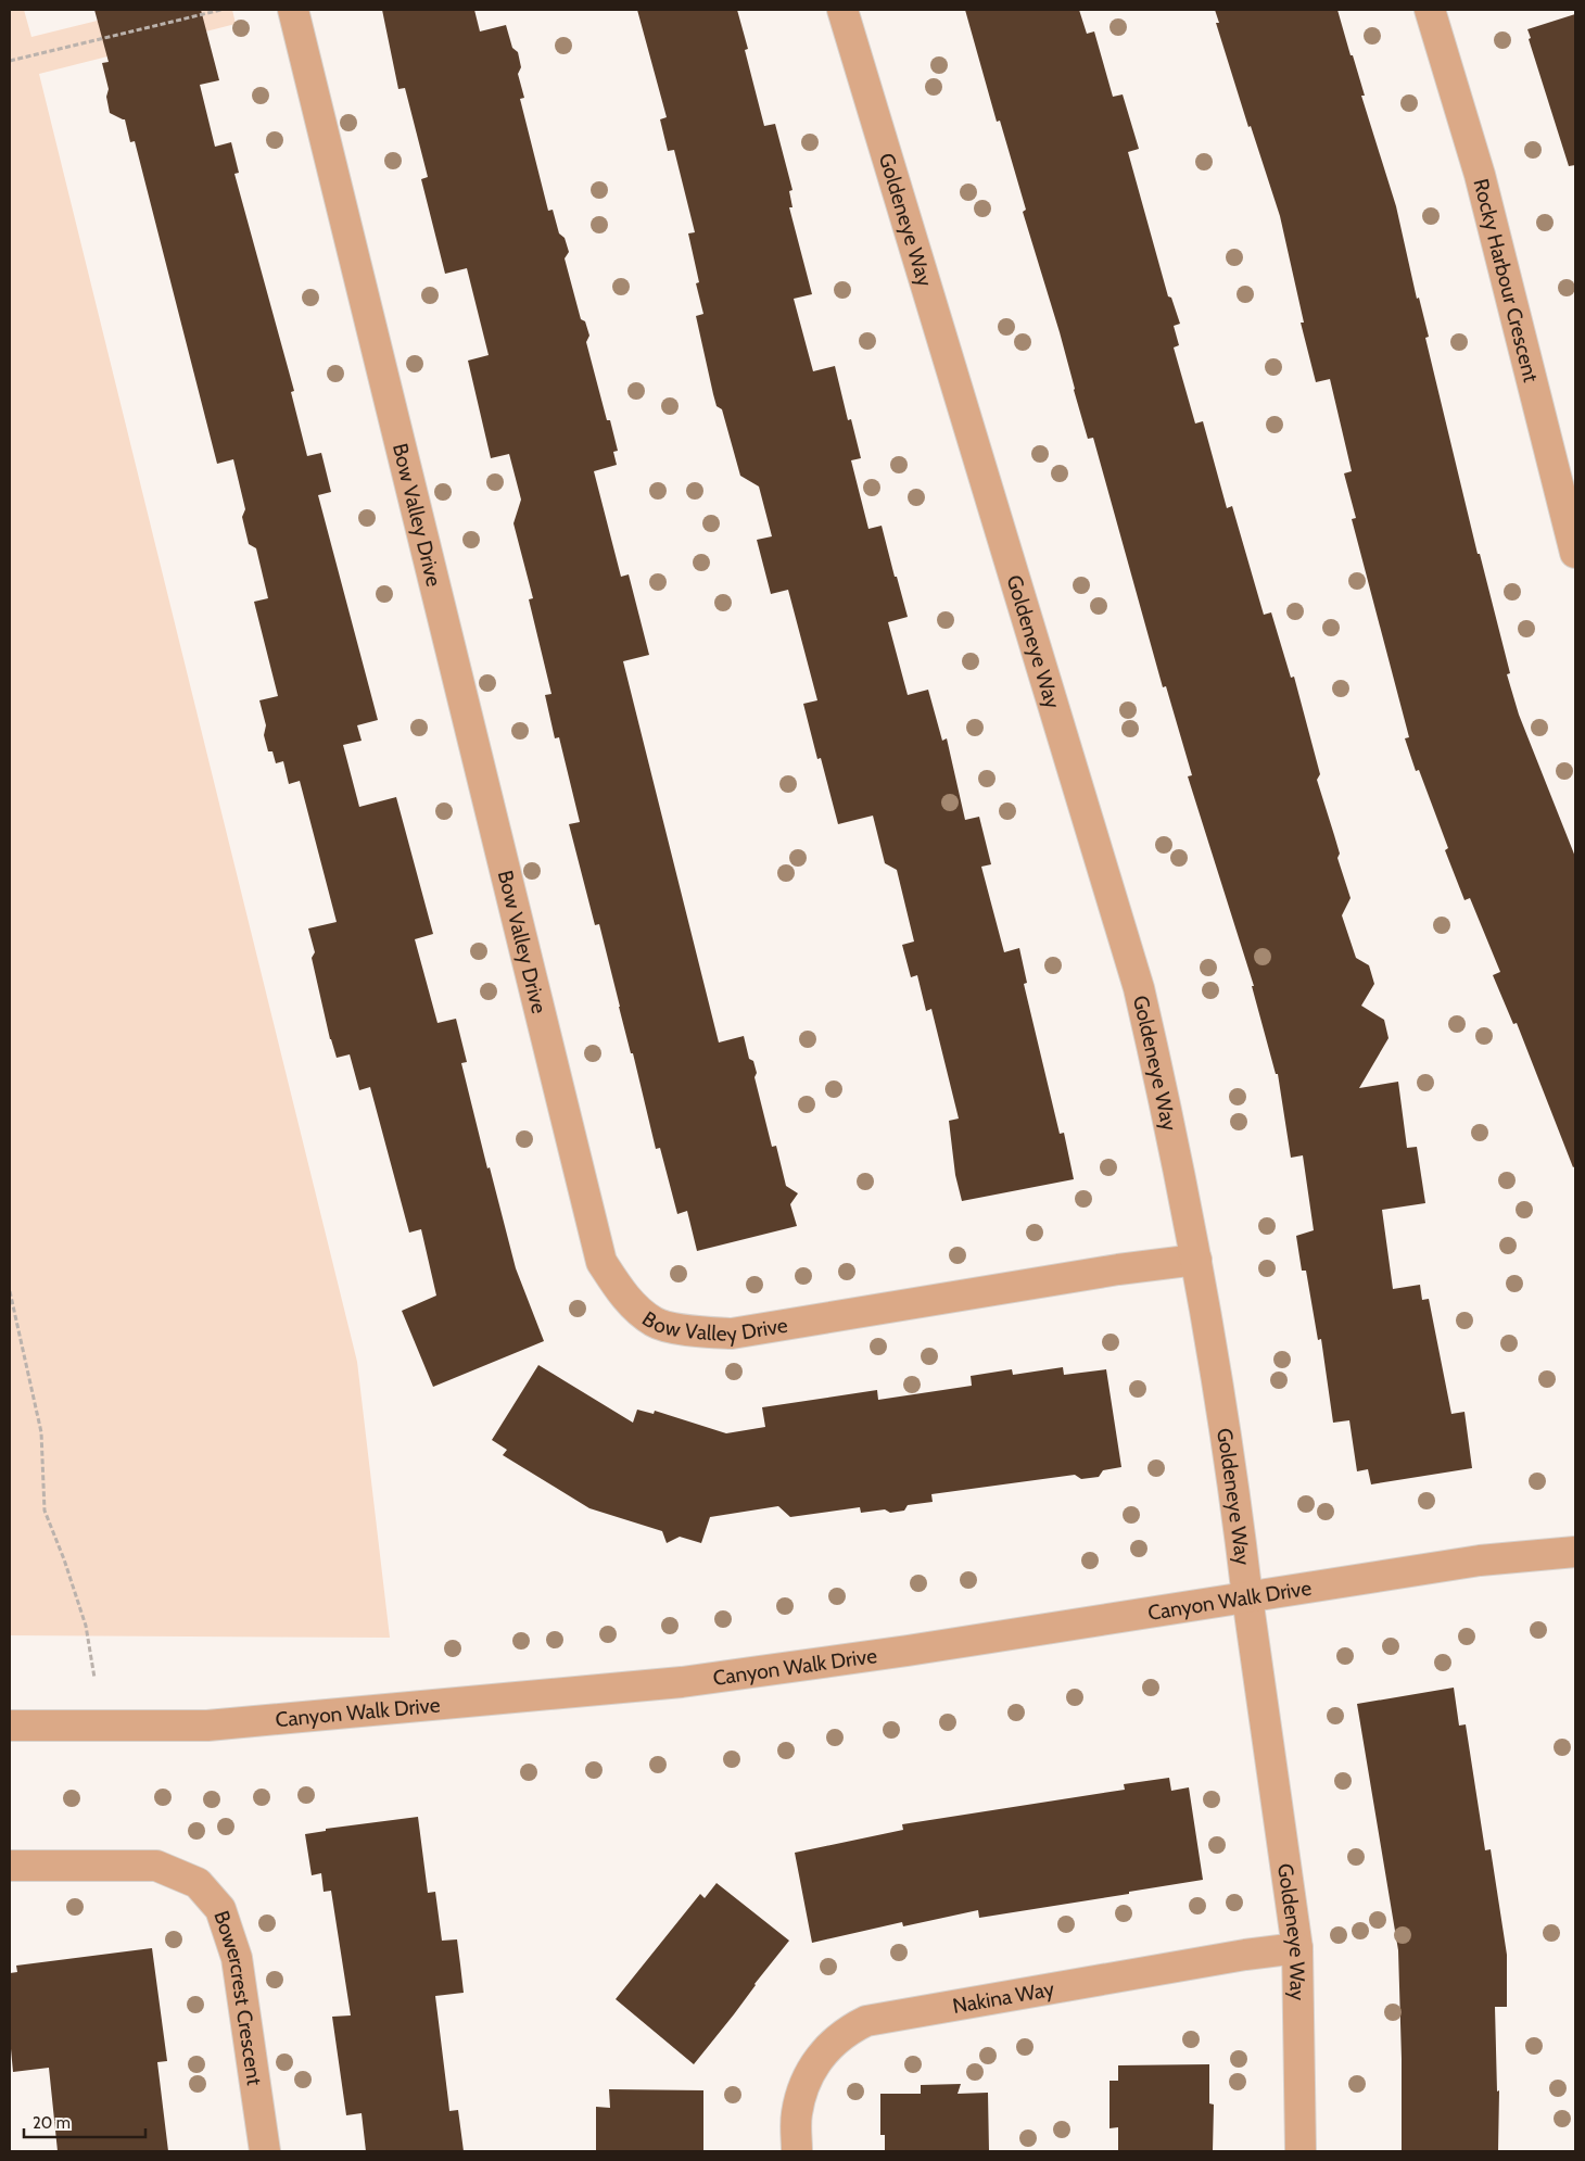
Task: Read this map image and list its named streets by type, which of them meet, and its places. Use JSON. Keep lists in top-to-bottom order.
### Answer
{
  "streets": {
    "street": [
      "Goldeneye Way",
      "Rocky Harbour Crescent",
      "Bow Valley Drive",
      "Canyon Walk Drive",
      "Nakina Way",
      "Bowercrest Crescent"
    ]
  },
  "crossings": [
    ["Goldeneye Way", "Bow Valley Drive"],
    ["Goldeneye Way", "Canyon Walk Drive"],
    ["Goldeneye Way", "Nakina Way"]
  ],
  "scale_bar": "20 m"
}
